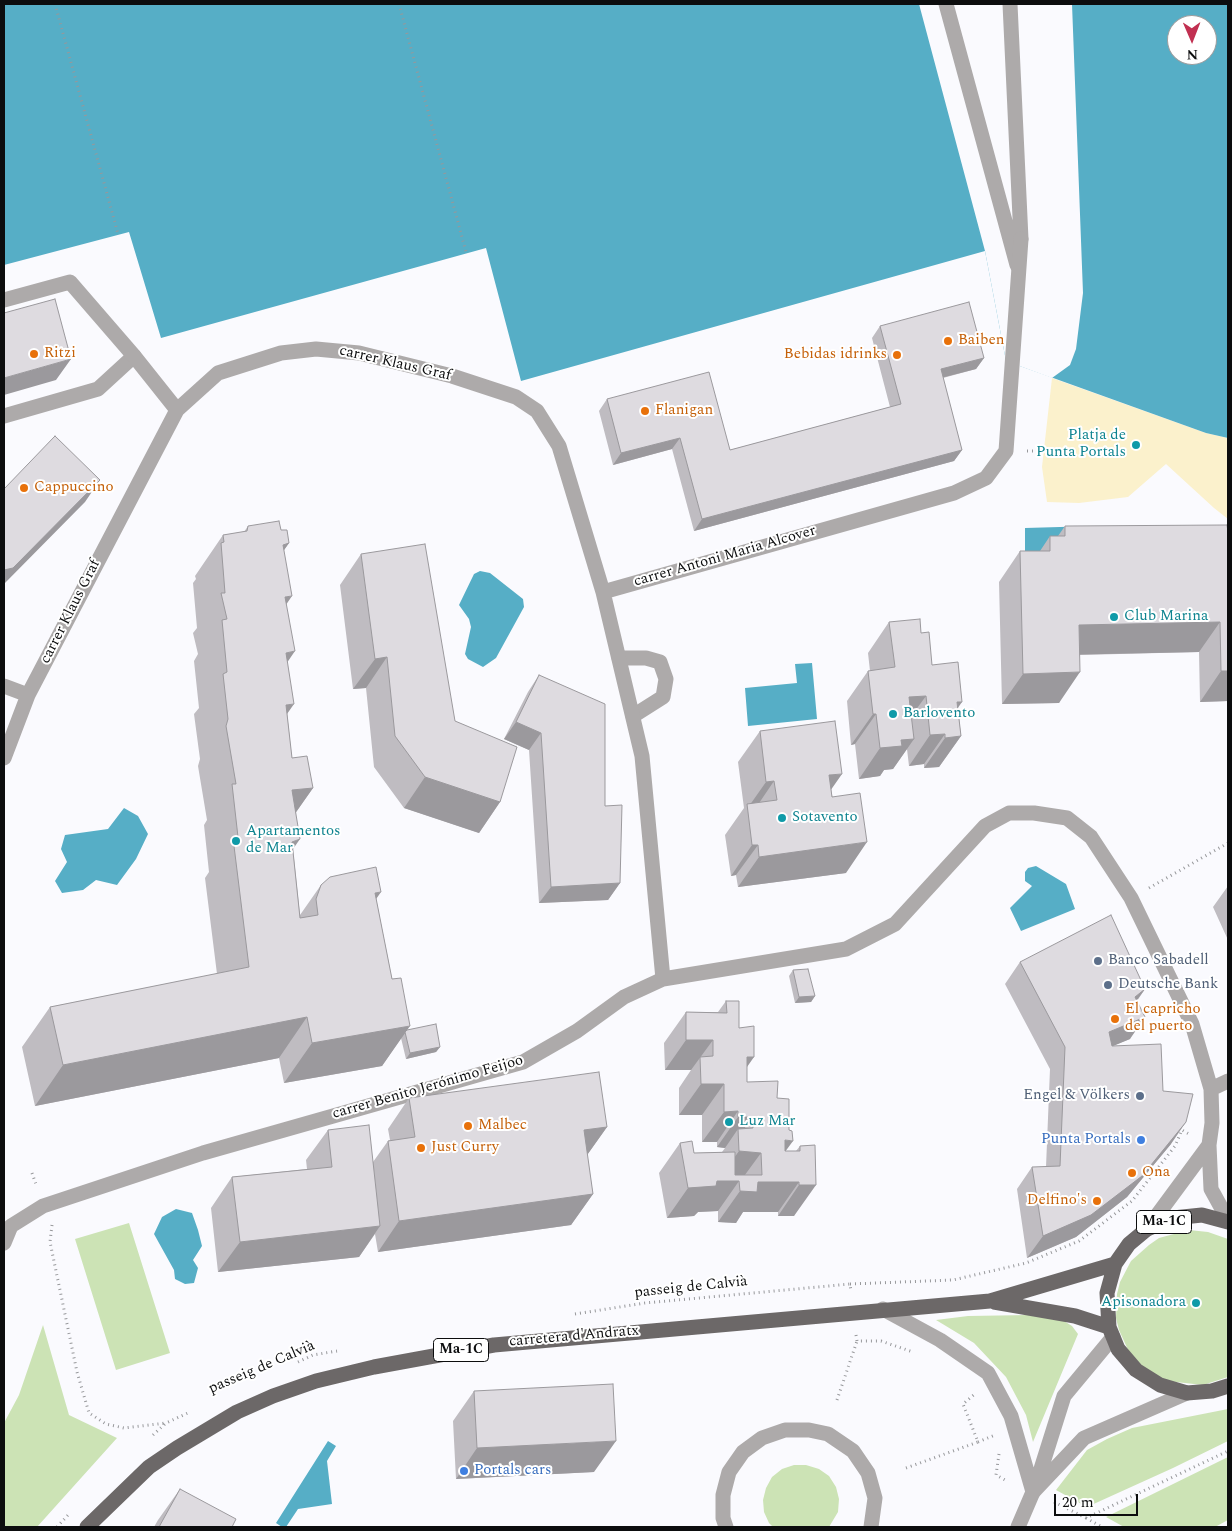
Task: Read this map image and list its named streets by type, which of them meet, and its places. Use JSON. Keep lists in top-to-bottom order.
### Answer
{
  "streets": {
    "main road": ["Ma-1C", "carretera d'Andratx"],
    "street": ["carrer Klaus Graf", "carrer Antoni Maria Alcover", "carrer Benito Jerónimo Feijoo"],
    "path": ["passeig de Calvià"]
  },
  "crossings": [
    ["carrer Klaus Graf", "carrer Antoni Maria Alcover"],
    ["carrer Benito Jerónimo Feijoo", "Ma-1C"],
    ["carrer Benito Jerónimo Feijoo", "passeig de Calvià"],
    ["Ma-1C", "carretera d'Andratx"]
  ],
  "places": [
    "Baiben",
    "Ritzi",
    "Bebidas idrinks",
    "Flanigan",
    "Platja de Punta Portals",
    "Cappuccino",
    "Club Marina",
    "Barlovento",
    "Sotavento",
    "Apartamentos de Mar",
    "Banco Sabadell",
    "Deutsche Bank",
    "El capricho del puerto",
    "Engel & Völkers",
    "Luz Mar",
    "Malbec",
    "Punta Portals",
    "Just Curry",
    "Ona",
    "Delfino's",
    "Apisonadora",
    "Portals cars"
  ],
  "scale_bar": "20 m",
  "north": "bottom"
}
